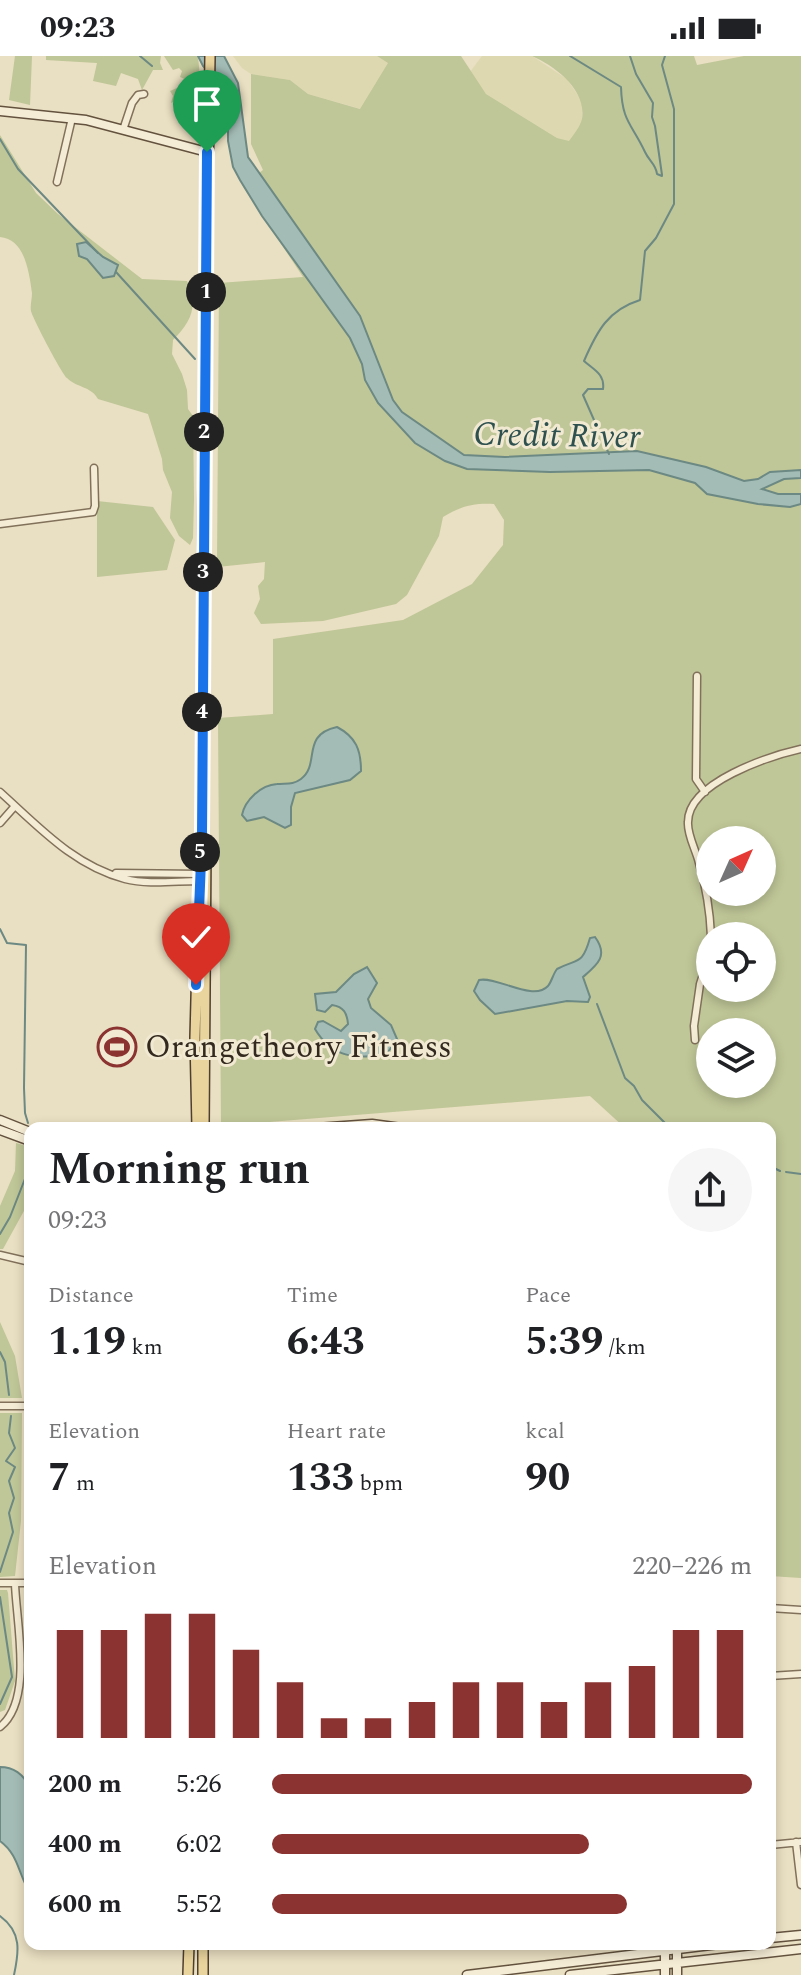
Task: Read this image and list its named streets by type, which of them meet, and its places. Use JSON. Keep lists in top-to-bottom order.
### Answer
{
  "water": ["Credit River"],
  "places": {
    "sports": ["Orangetheory Fitness"]
  },
  "north": "top right",
  "page": {
    "status": "09:23",
    "pins": [
      "1",
      "2",
      "3",
      "4",
      "5"
    ],
    "heading": ["Morning run", "09:23"],
    "stats": [
      ["Distance", "1.19 km"],
      ["Time", "6:43"],
      ["Pace", "5:39 /km"],
      ["Elevation", "7 m"],
      ["Heart rate", "133 bpm"],
      ["kcal", "90"]
    ],
    "chart": ["Elevation", "220–226 m"],
    "list": [
      {
        "name": "200 m",
        "note": "5:26"
      },
      {
        "name": "400 m",
        "note": "6:02"
      },
      {
        "name": "600 m",
        "note": "5:52"
      }
    ]
  }
}
